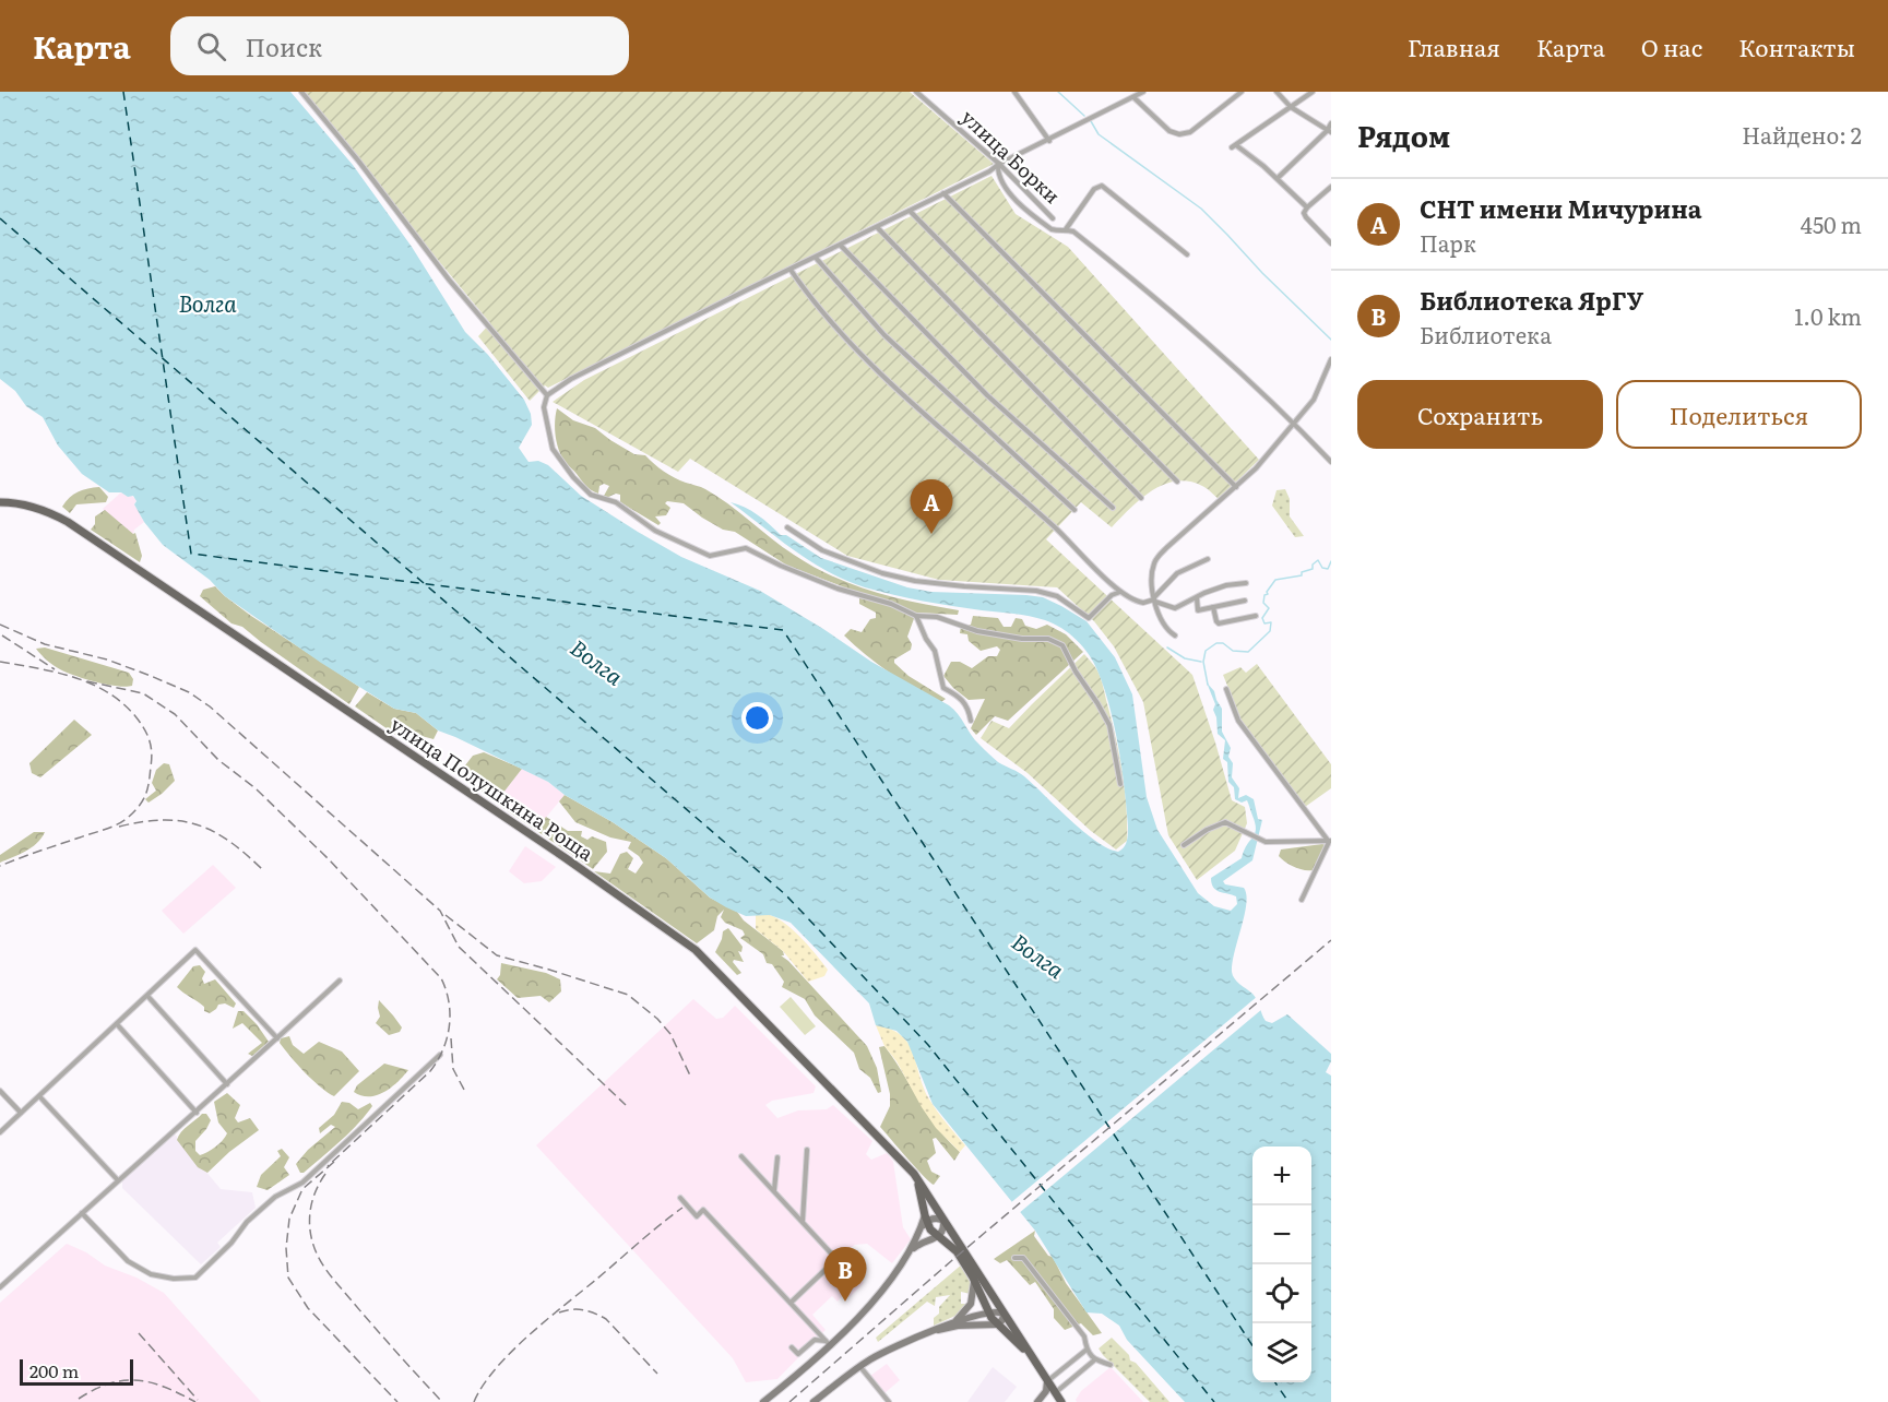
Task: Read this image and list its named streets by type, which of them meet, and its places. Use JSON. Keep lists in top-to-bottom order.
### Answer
{
  "streets": {
    "main road": ["улица Полушкина Роща"],
    "street": ["улица Борки"]
  },
  "water": ["Волга"],
  "scale_bar": "200 m",
  "page": {
    "header": "Карта",
    "search": "Поиск",
    "nav": [
      "Главная",
      "Карта",
      "О нас",
      "Контакты"
    ],
    "heading": ["Рядом", "Найдено: 2"],
    "list": [
      {
        "mark": "A",
        "name": "СНТ имени Мичурина",
        "note": "Парк",
        "value": "450 m"
      },
      {
        "mark": "B",
        "name": "Библиотека ЯрГУ",
        "note": "Библиотека",
        "value": "1.0 km"
      }
    ],
    "buttons": ["Сохранить", "Поделиться"],
    "pins": ["A", "B"],
    "map_buttons": ["+", "−"],
    "scale": "200 m"
  }
}
